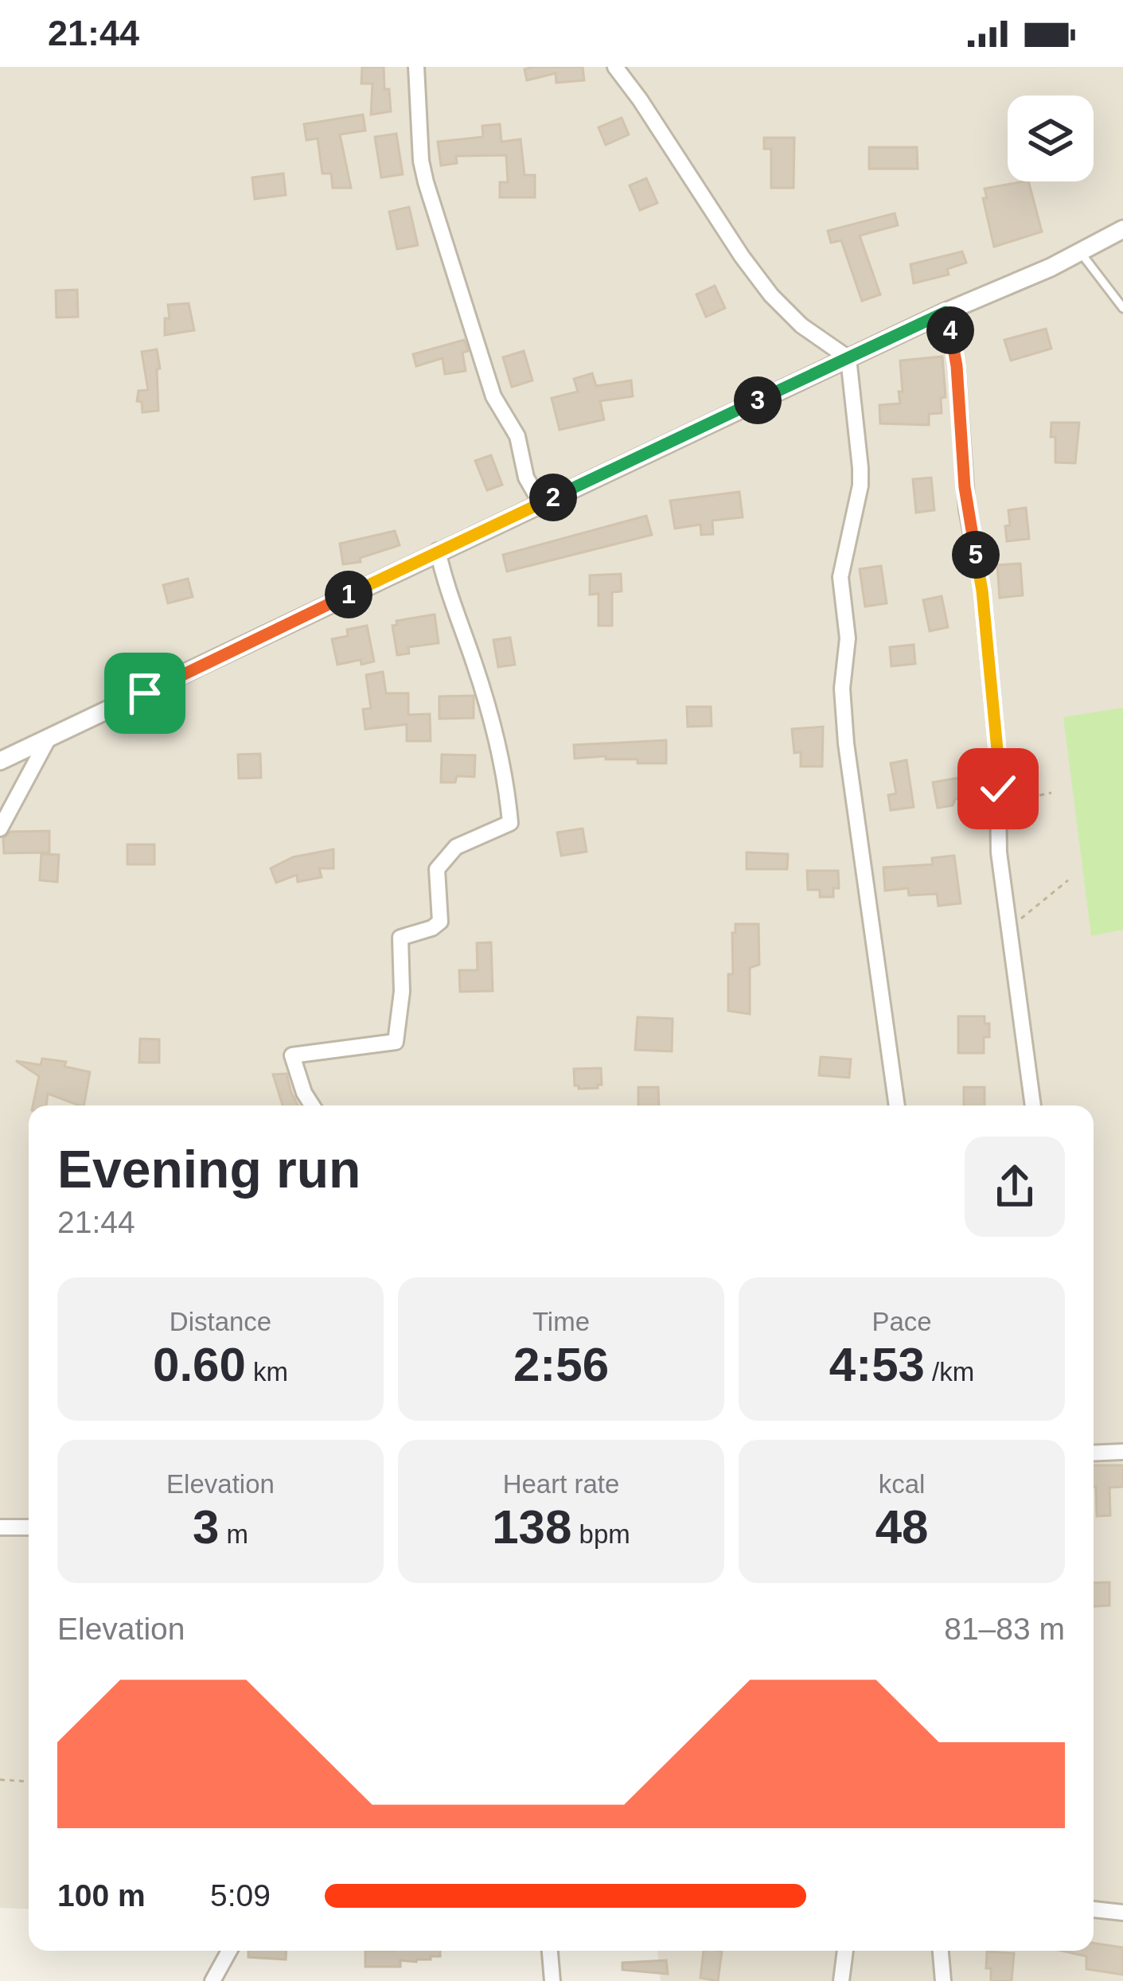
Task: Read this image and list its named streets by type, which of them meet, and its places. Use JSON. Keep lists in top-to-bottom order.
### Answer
{
  "page": {
    "status": "21:44",
    "pins": [
      "4",
      "3",
      "2",
      "5",
      "1"
    ],
    "heading": ["Evening run", "21:44"],
    "stats": [
      ["Distance", "0.60 km"],
      ["Time", "2:56"],
      ["Pace", "4:53 /km"],
      ["Elevation", "3 m"],
      ["Heart rate", "138 bpm"],
      ["kcal", "48"]
    ],
    "chart": ["Elevation", "81–83 m"],
    "list": [
      {
        "name": "100 m",
        "note": "5:09"
      }
    ]
  }
}
